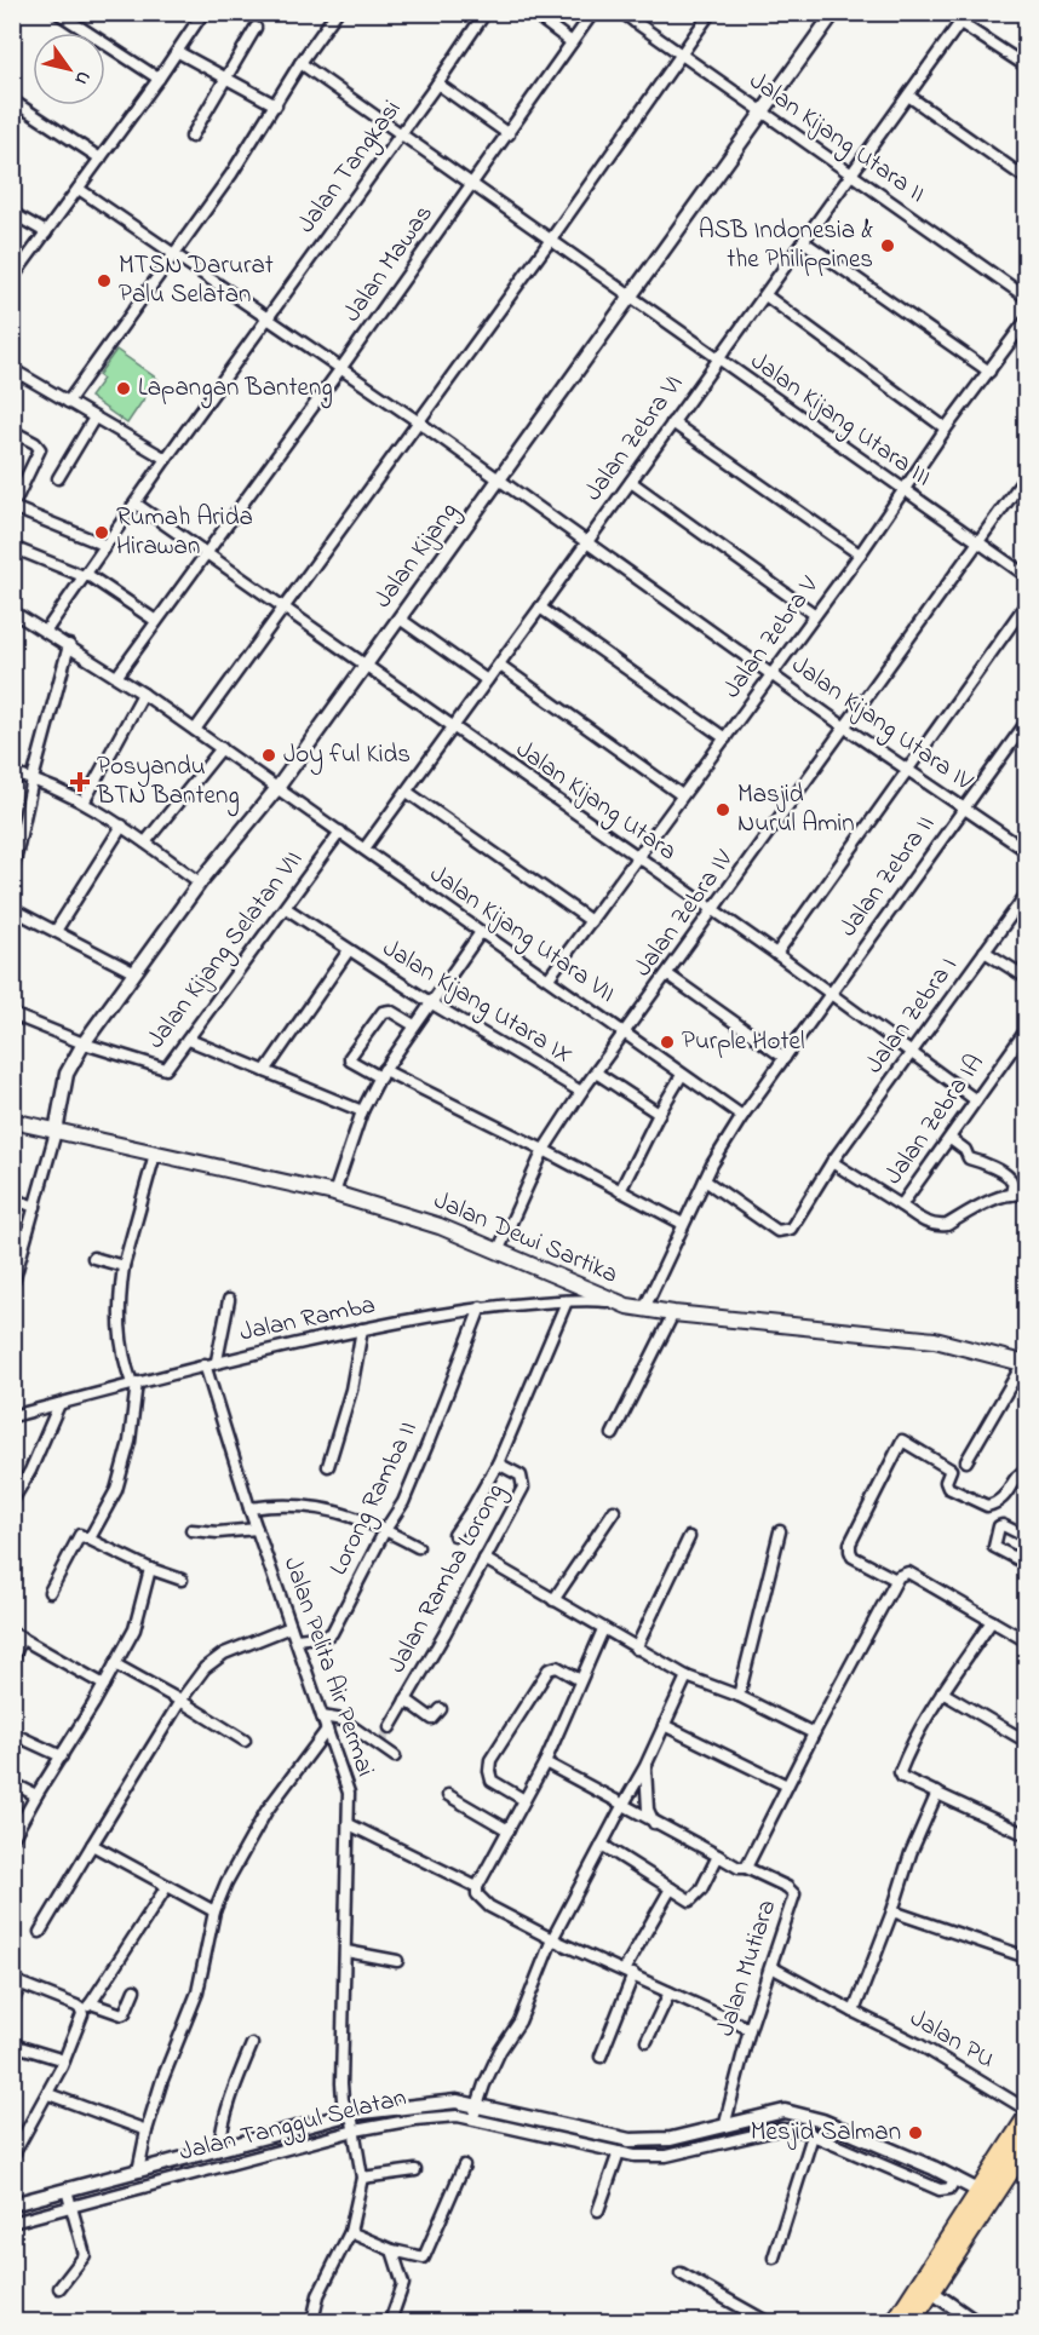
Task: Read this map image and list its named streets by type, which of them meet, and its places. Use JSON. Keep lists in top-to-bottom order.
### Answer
{
  "streets": {
    "main road": ["Jalan Dewi Sartika"],
    "street": [
      "Jalan Kijang Utara II",
      "Jalan Tangkasi",
      "Jalan Mawas",
      "Jalan Kijang Utara III",
      "Jalan Zebra VI",
      "Jalan Kijang",
      "Jalan Zebra V",
      "Jalan Kijang Utara IV",
      "Jalan Kijang Utara",
      "Jalan Zebra II",
      "Jalan Zebra IV",
      "Jalan Kijang Utara VII",
      "Jalan Kijang Selatan VII",
      "Jalan Kijang Utara IX",
      "Jalan Zebra I",
      "Jalan Zebra IA",
      "Jalan Ramba",
      "Lorong Ramba II",
      "Jalan Ramba Lorong",
      "Jalan Pelita Air Permai",
      "Jalan Mutiara",
      "Jalan PU",
      "Jalan Tanggul Selatan"
    ]
  },
  "crossings": [
    ["Jalan Kijang Utara II", "Jalan Zebra VI"],
    ["Jalan Kijang Utara II", "Jalan Kijang"],
    ["Jalan Tangkasi", "Jalan Kijang Utara VII"],
    ["Jalan Mawas", "Jalan Kijang Utara VII"],
    ["Jalan Kijang Utara III", "Jalan Zebra VI"],
    ["Jalan Kijang Utara III", "Jalan Kijang"],
    ["Jalan Kijang Utara III", "Jalan Zebra V"],
    ["Jalan Kijang Utara III", "Jalan Zebra IV"],
    ["Jalan Zebra VI", "Jalan Kijang Utara IV"],
    ["Jalan Zebra VI", "Jalan Kijang Utara"],
    ["Jalan Zebra VI", "Jalan Kijang Utara VII"],
    ["Jalan Kijang", "Jalan Kijang Utara IV"],
    ["Jalan Kijang", "Jalan Kijang Utara"],
    ["Jalan Kijang", "Jalan Kijang Utara VII"],
    ["Jalan Kijang", "Jalan Kijang Selatan VII"],
    ["Jalan Kijang", "Jalan Dewi Sartika"],
    ["Jalan Zebra V", "Jalan Kijang Utara IV"],
    ["Jalan Zebra V", "Jalan Kijang Utara"],
    ["Jalan Zebra V", "Jalan Kijang Utara VII"],
    ["Jalan Kijang Utara IV", "Jalan Zebra II"],
    ["Jalan Kijang Utara IV", "Jalan Zebra IV"],
    ["Jalan Kijang Utara", "Jalan Zebra II"],
    ["Jalan Kijang Utara", "Jalan Zebra IV"],
    ["Jalan Kijang Utara", "Jalan Zebra I"],
    ["Jalan Kijang Utara", "Jalan Zebra IA"],
    ["Jalan Zebra II", "Jalan Kijang Utara VII"],
    ["Jalan Zebra II", "Jalan Zebra I"],
    ["Jalan Zebra II", "Jalan Dewi Sartika"],
    ["Jalan Zebra IV", "Jalan Kijang Utara VII"],
    ["Jalan Zebra IV", "Jalan Kijang Utara IX"],
    ["Jalan Zebra IV", "Jalan Dewi Sartika"],
    ["Jalan Kijang Utara VII", "Jalan Kijang Selatan VII"],
    ["Jalan Kijang Selatan VII", "Jalan Kijang Utara IX"],
    ["Jalan Zebra I", "Jalan Zebra IA"],
    ["Jalan Dewi Sartika", "Jalan Ramba"],
    ["Jalan Ramba", "Lorong Ramba II"],
    ["Jalan Ramba", "Jalan Ramba Lorong"],
    ["Jalan Ramba", "Jalan Pelita Air Permai"],
    ["Lorong Ramba II", "Jalan Pelita Air Permai"],
    ["Jalan Pelita Air Permai", "Jalan Tanggul Selatan"],
    ["Jalan Mutiara", "Jalan PU"],
    ["Jalan Mutiara", "Jalan Tanggul Selatan"]
  ],
  "places": {
    "other": [
      "ASB Indonesia & the Philippines",
      "MTSN Darurat Palu Selatan",
      "Lapangan Banteng",
      "Rumah Arida Hirawan",
      "Joy ful Kids",
      "Masjid Nurul Amin",
      "Purple Hotel",
      "Mesjid Salman"
    ],
    "health": ["Posyandu BTN Banteng"]
  },
  "north": "bottom right"
}
